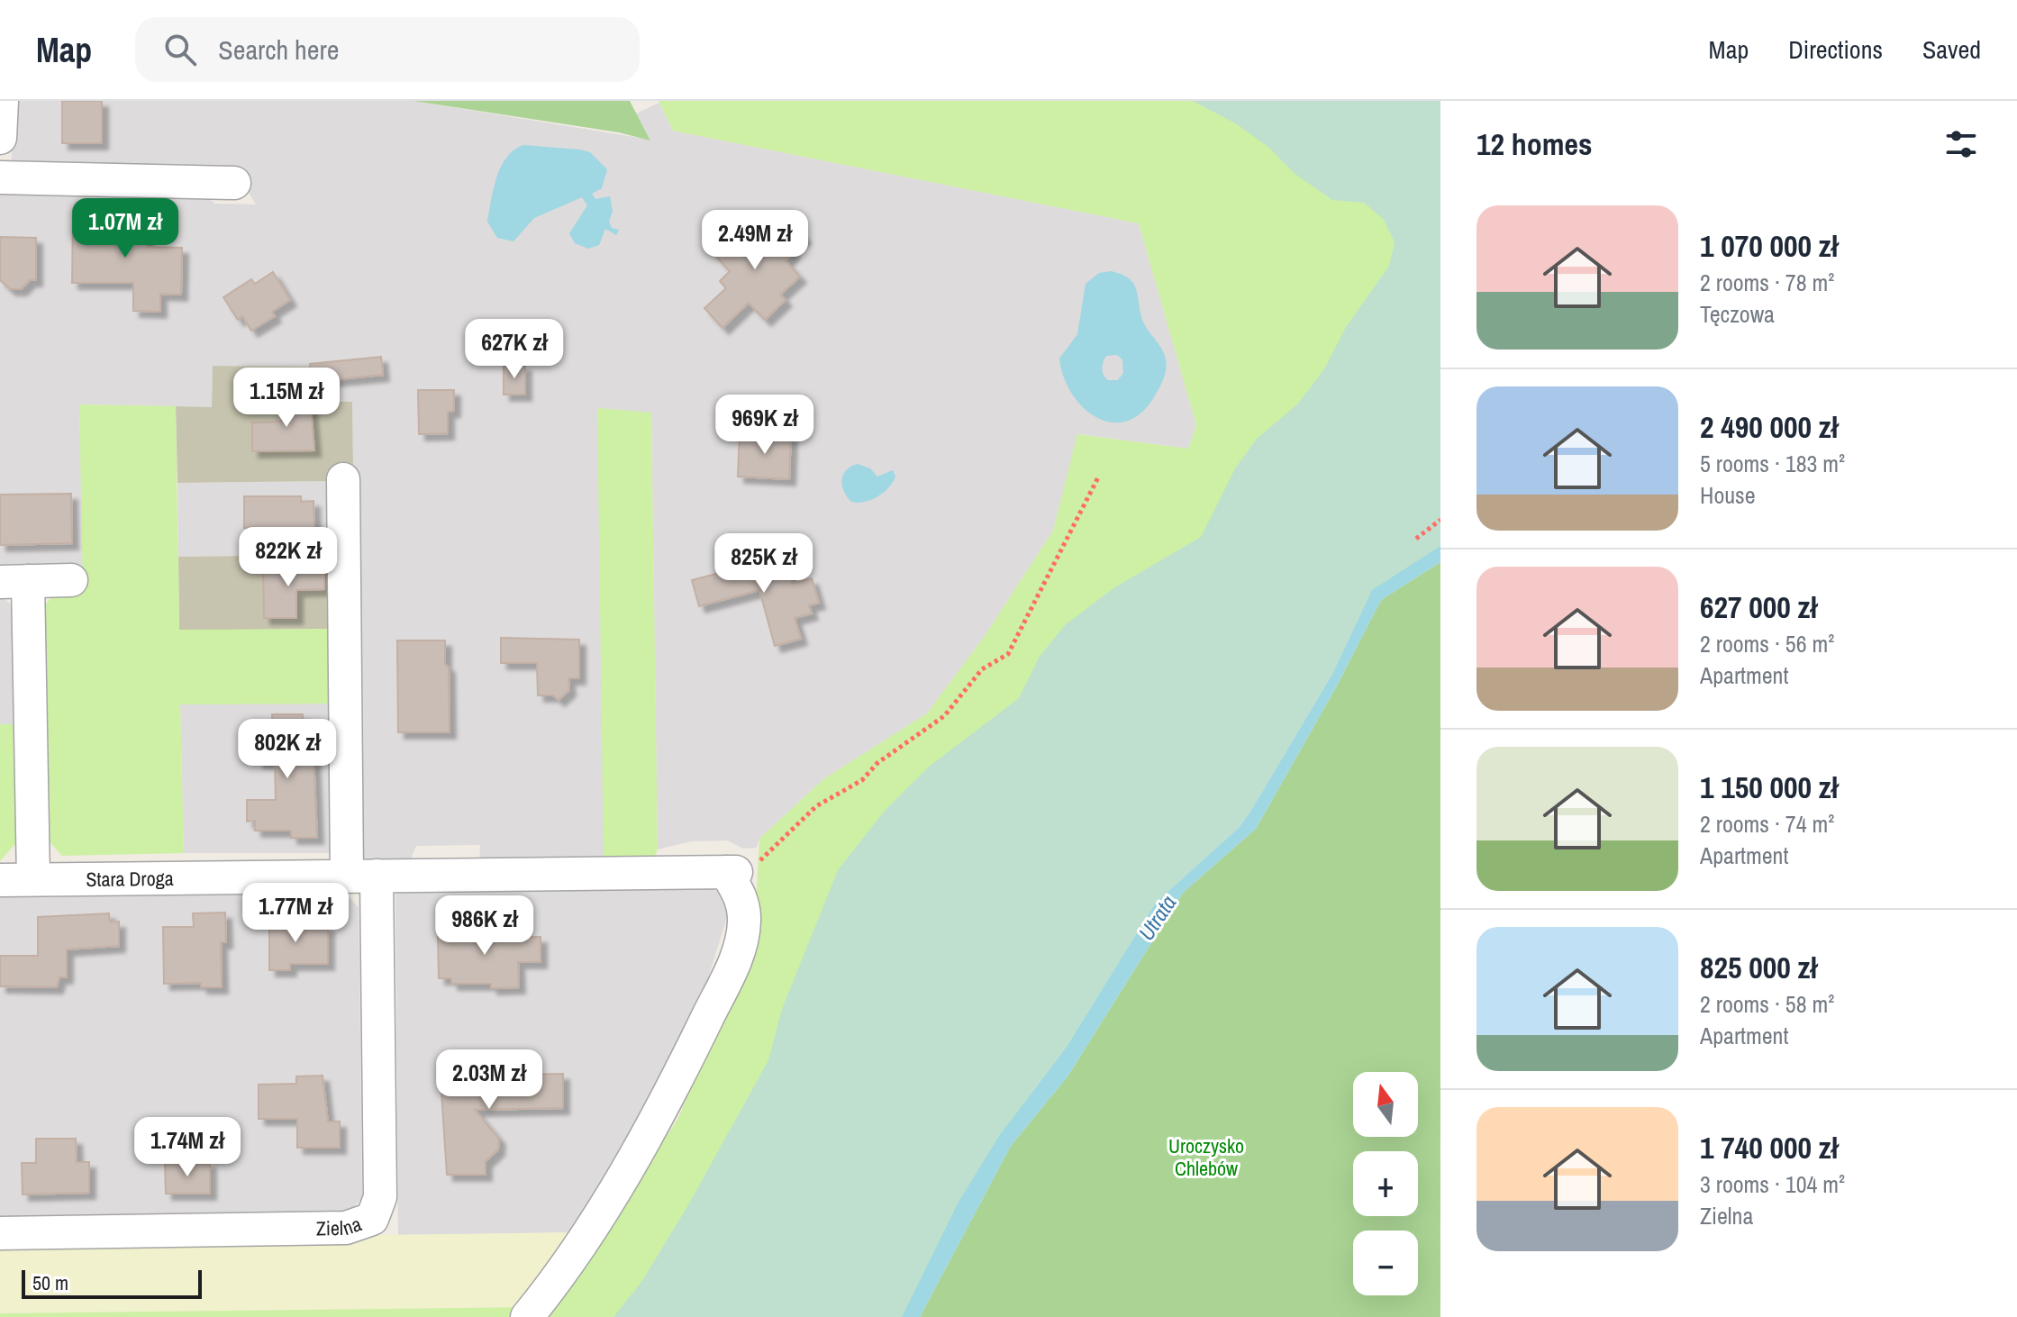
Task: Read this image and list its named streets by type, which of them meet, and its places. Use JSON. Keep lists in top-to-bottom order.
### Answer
{
  "streets": {
    "street": ["Stara Droga", "Zielna"]
  },
  "crossings": [
    ["Stara Droga", "Zielna"]
  ],
  "water": ["Utrata"],
  "parks": ["Uroczysko Chlebów"],
  "scale_bar": "50 m",
  "north": "top",
  "page": {
    "header": "Map",
    "search": "Search here",
    "nav": ["Map", "Directions", "Saved"],
    "heading": "12 homes",
    "list": [
      {
        "name": "1 070 000 zł",
        "note": "2 rooms · 78 m² · Tęczowa"
      },
      {
        "name": "2 490 000 zł",
        "note": "5 rooms · 183 m² · House"
      },
      {
        "name": "627 000 zł",
        "note": "2 rooms · 56 m² · Apartment"
      },
      {
        "name": "1 150 000 zł",
        "note": "2 rooms · 74 m² · Apartment"
      },
      {
        "name": "825 000 zł",
        "note": "2 rooms · 58 m² · Apartment"
      },
      {
        "name": "1 740 000 zł",
        "note": "3 rooms · 104 m² · Zielna"
      }
    ],
    "price": [
      "1.07M zł",
      "2.49M zł",
      "627K zł",
      "1.15M zł",
      "969K zł",
      "822K zł",
      "825K zł",
      "802K zł",
      "1.77M zł",
      "986K zł",
      "2.03M zł",
      "1.74M zł"
    ],
    "map_buttons": ["+", "−"],
    "scale": "50 m"
  }
}
